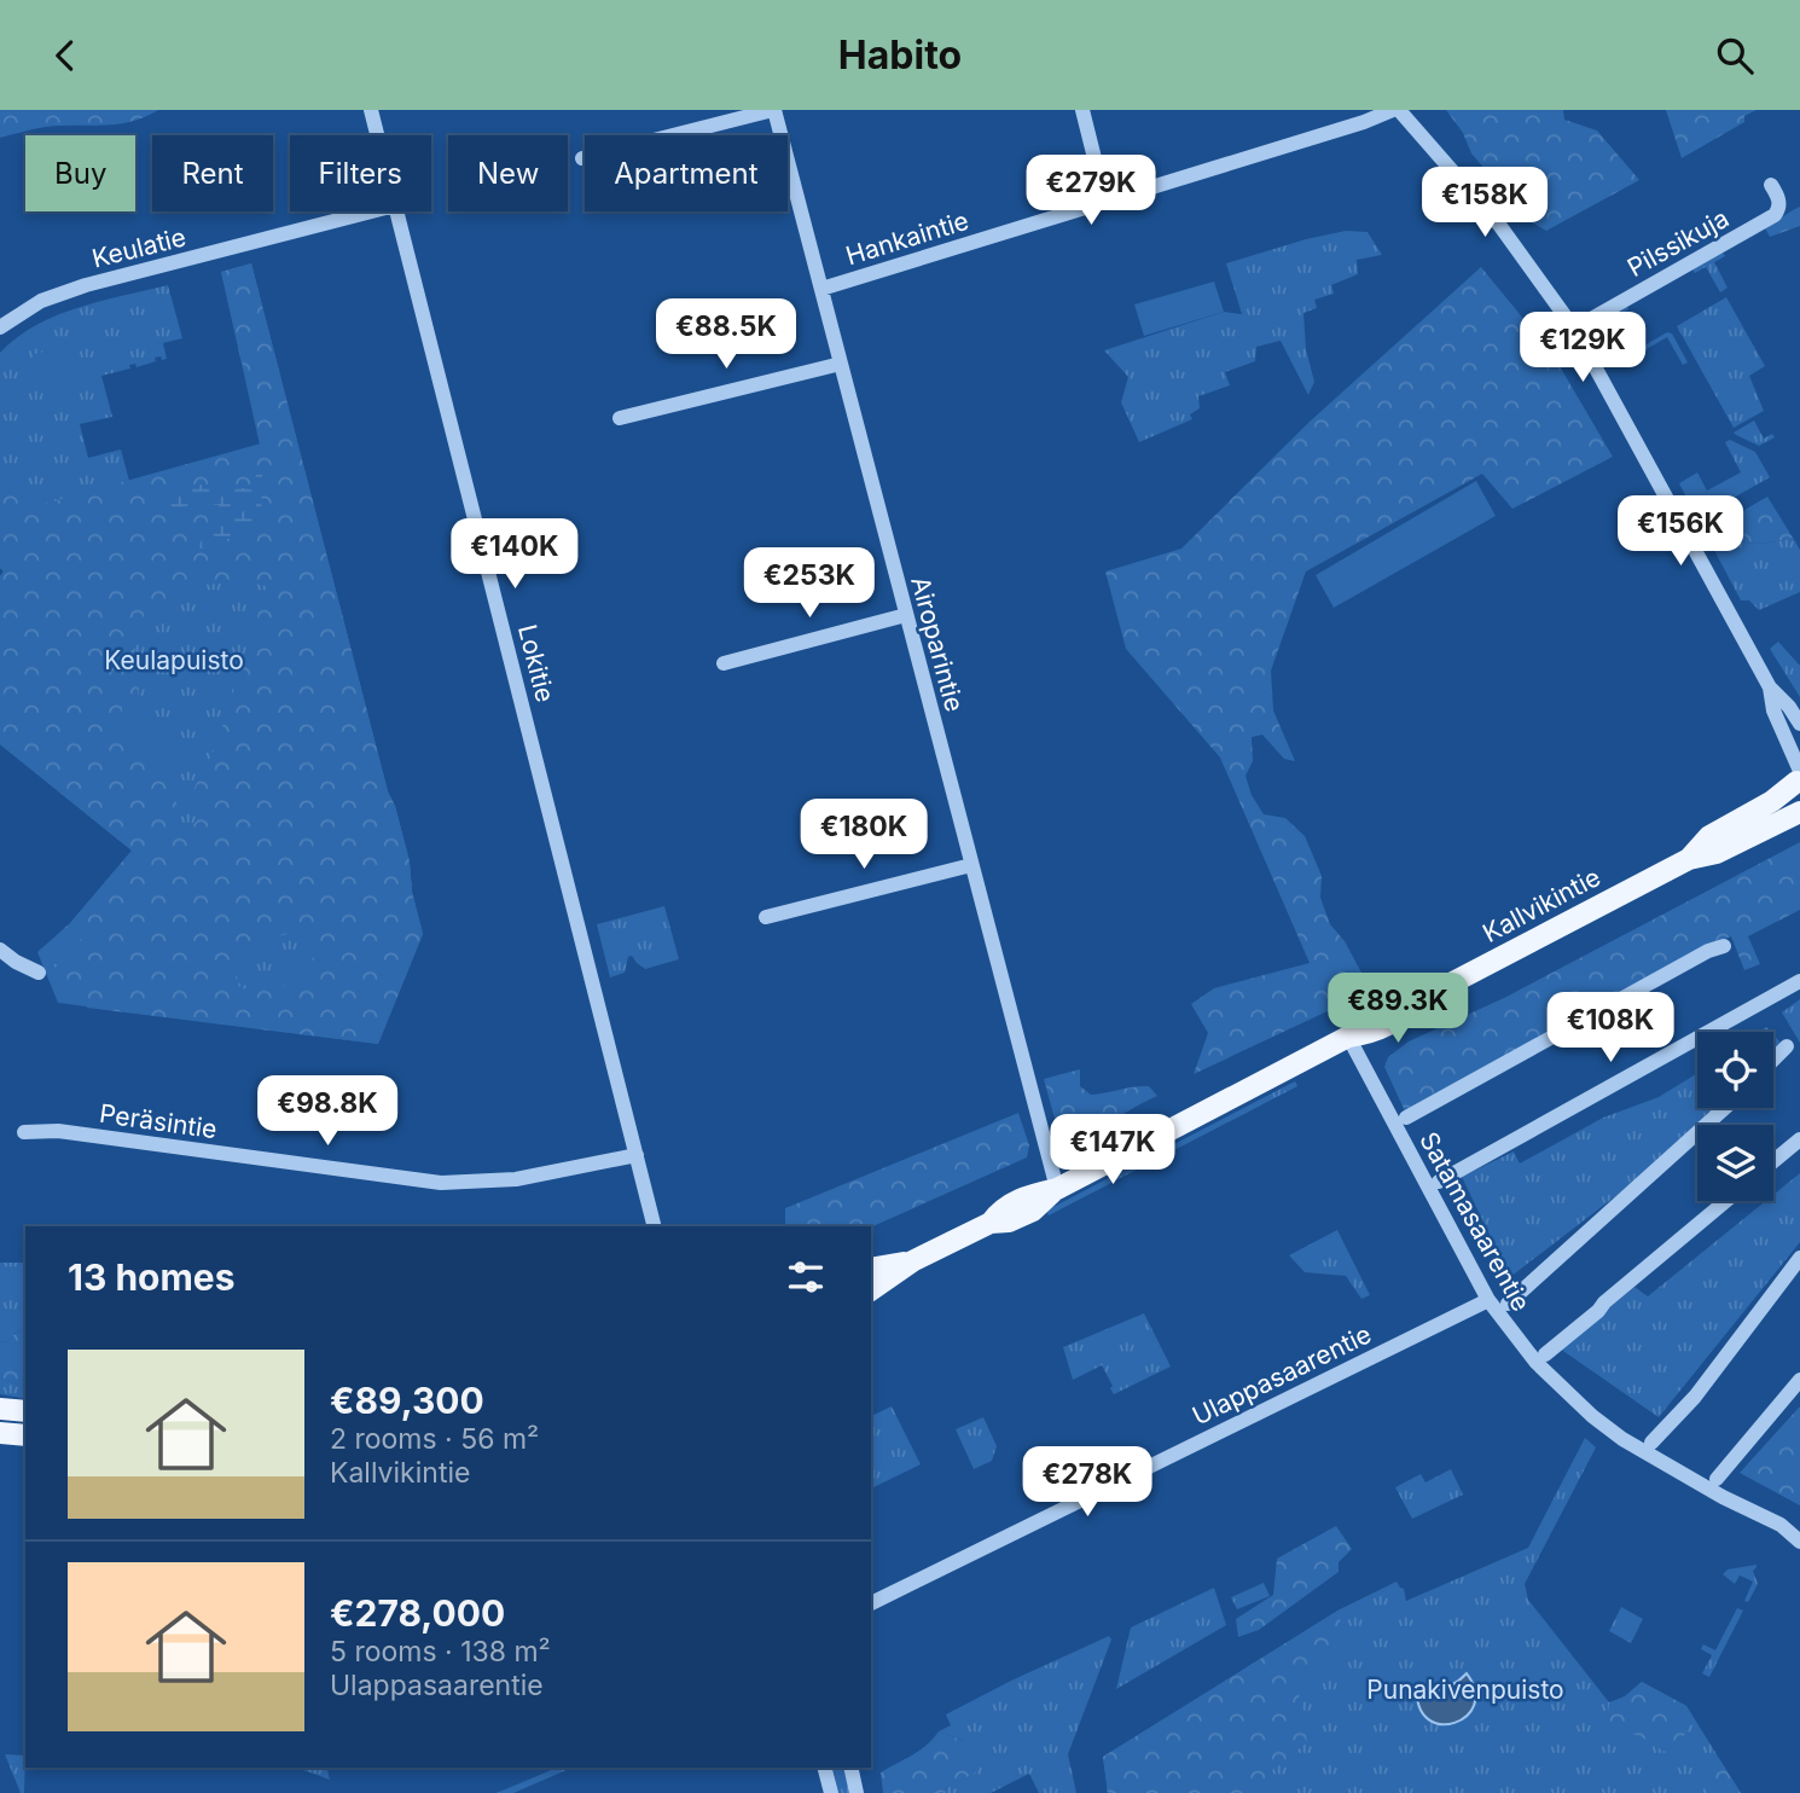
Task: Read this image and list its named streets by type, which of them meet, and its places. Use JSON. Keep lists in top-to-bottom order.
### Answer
{
  "streets": {
    "main road": ["Kallvikintie"],
    "street": [
      "Hankaintie",
      "Pilssikuja",
      "Keulatie",
      "Airoparintie",
      "Lokitie",
      "Peräsintie",
      "Satamasaarentie",
      "Ulappasaarentie"
    ]
  },
  "crossings": [
    ["Hankaintie", "Airoparintie"],
    ["Airoparintie", "Kallvikintie"],
    ["Lokitie", "Peräsintie"],
    ["Kallvikintie", "Satamasaarentie"],
    ["Satamasaarentie", "Ulappasaarentie"]
  ],
  "parks": ["Keulapuisto", "Punakivenpuisto"],
  "page": {
    "header": "Habito",
    "chip": [
      "Buy",
      "Rent",
      "Filters",
      "New",
      "Apartment"
    ],
    "price": [
      "€279K",
      "€158K",
      "€88.5K",
      "€129K",
      "€156K",
      "€140K",
      "€253K",
      "€180K",
      "€89.3K",
      "€108K",
      "€98.8K",
      "€147K",
      "€278K"
    ],
    "heading": "13 homes",
    "list": [
      {
        "name": "€89,300",
        "note": "2 rooms · 56 m² · Kallvikintie"
      },
      {
        "name": "€278,000",
        "note": "5 rooms · 138 m² · Ulappasaarentie"
      }
    ]
  }
}
